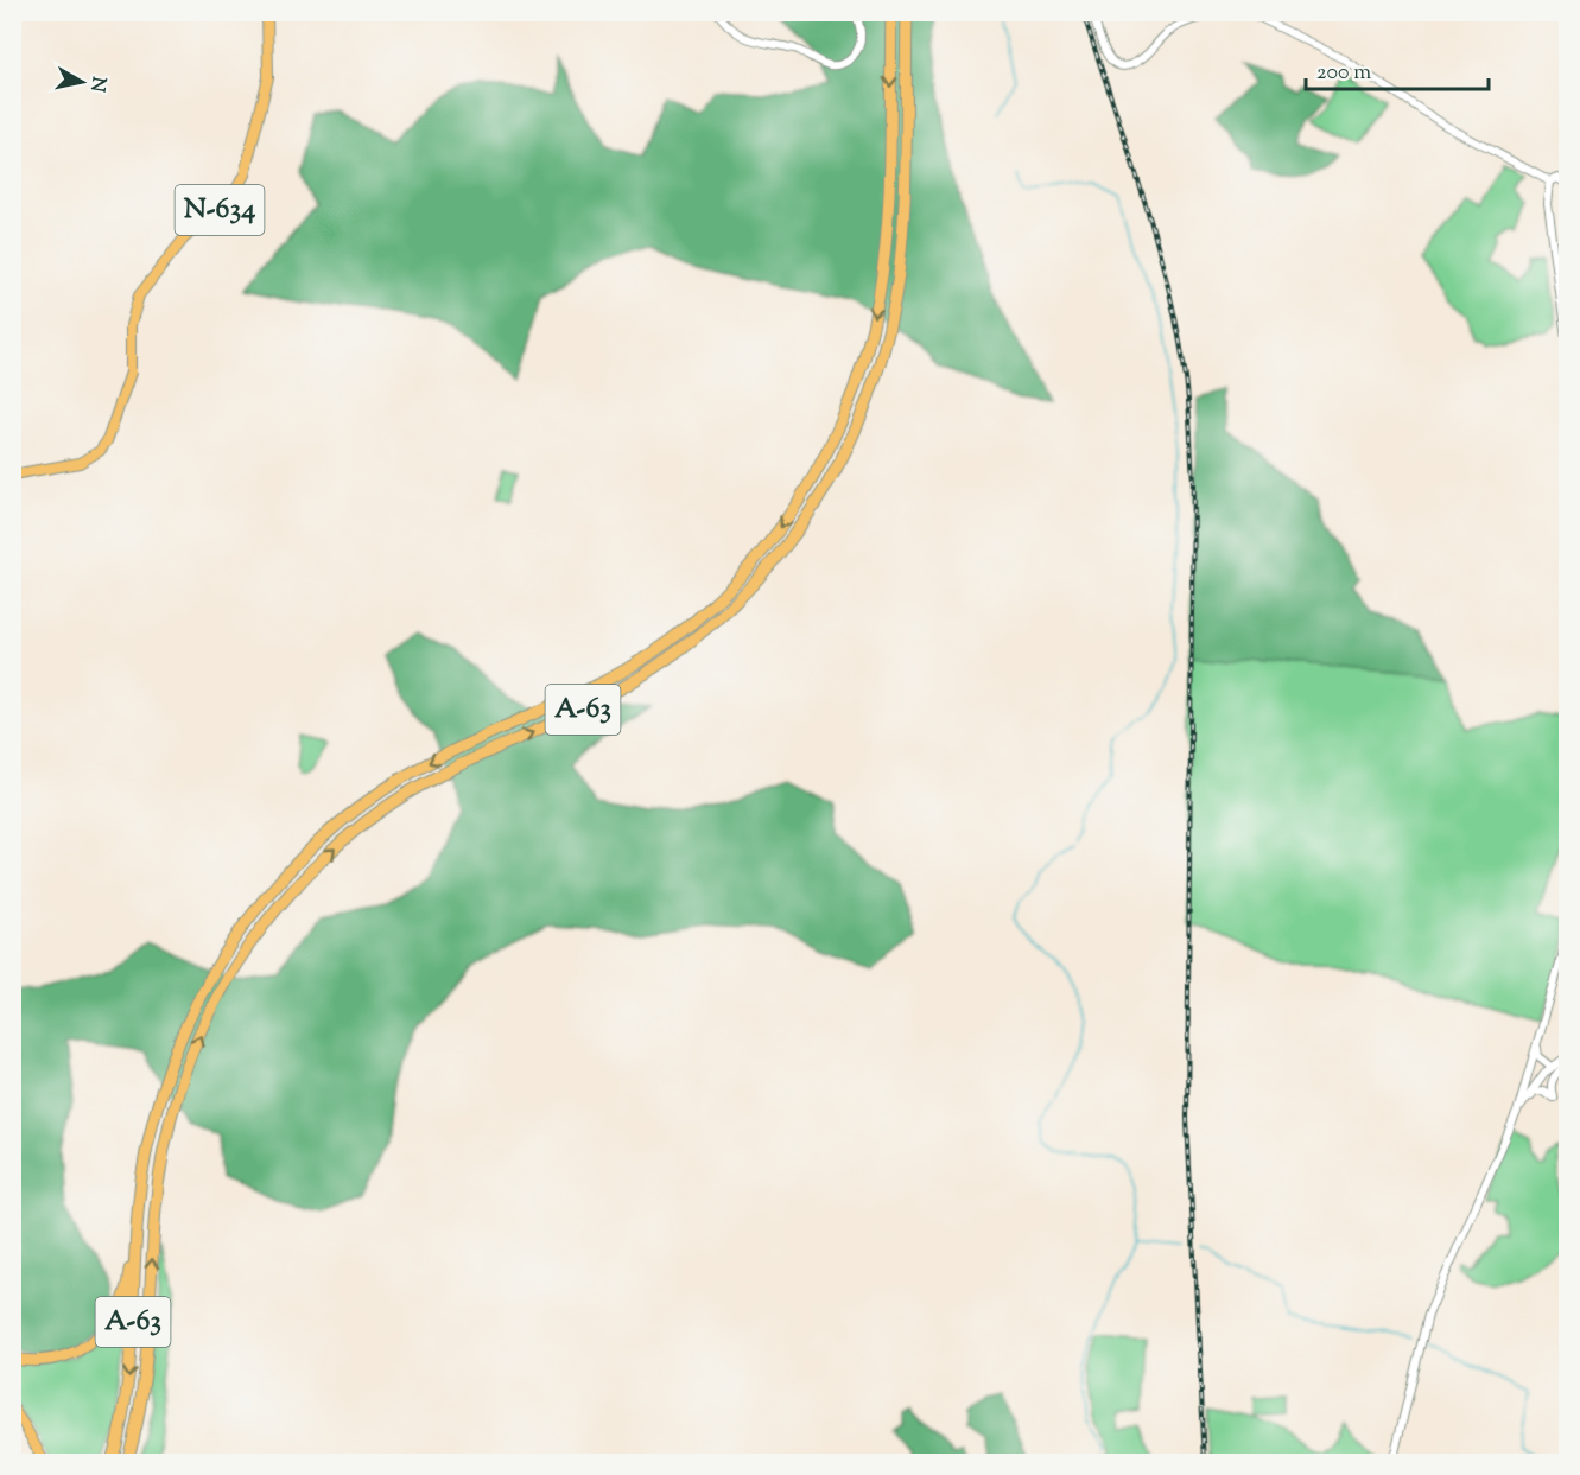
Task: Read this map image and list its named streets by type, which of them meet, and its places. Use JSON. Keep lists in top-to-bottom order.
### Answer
{
  "streets": {
    "highway": ["N-634", "A-63"]
  },
  "scale_bar": "200 m",
  "north": "right"
}
